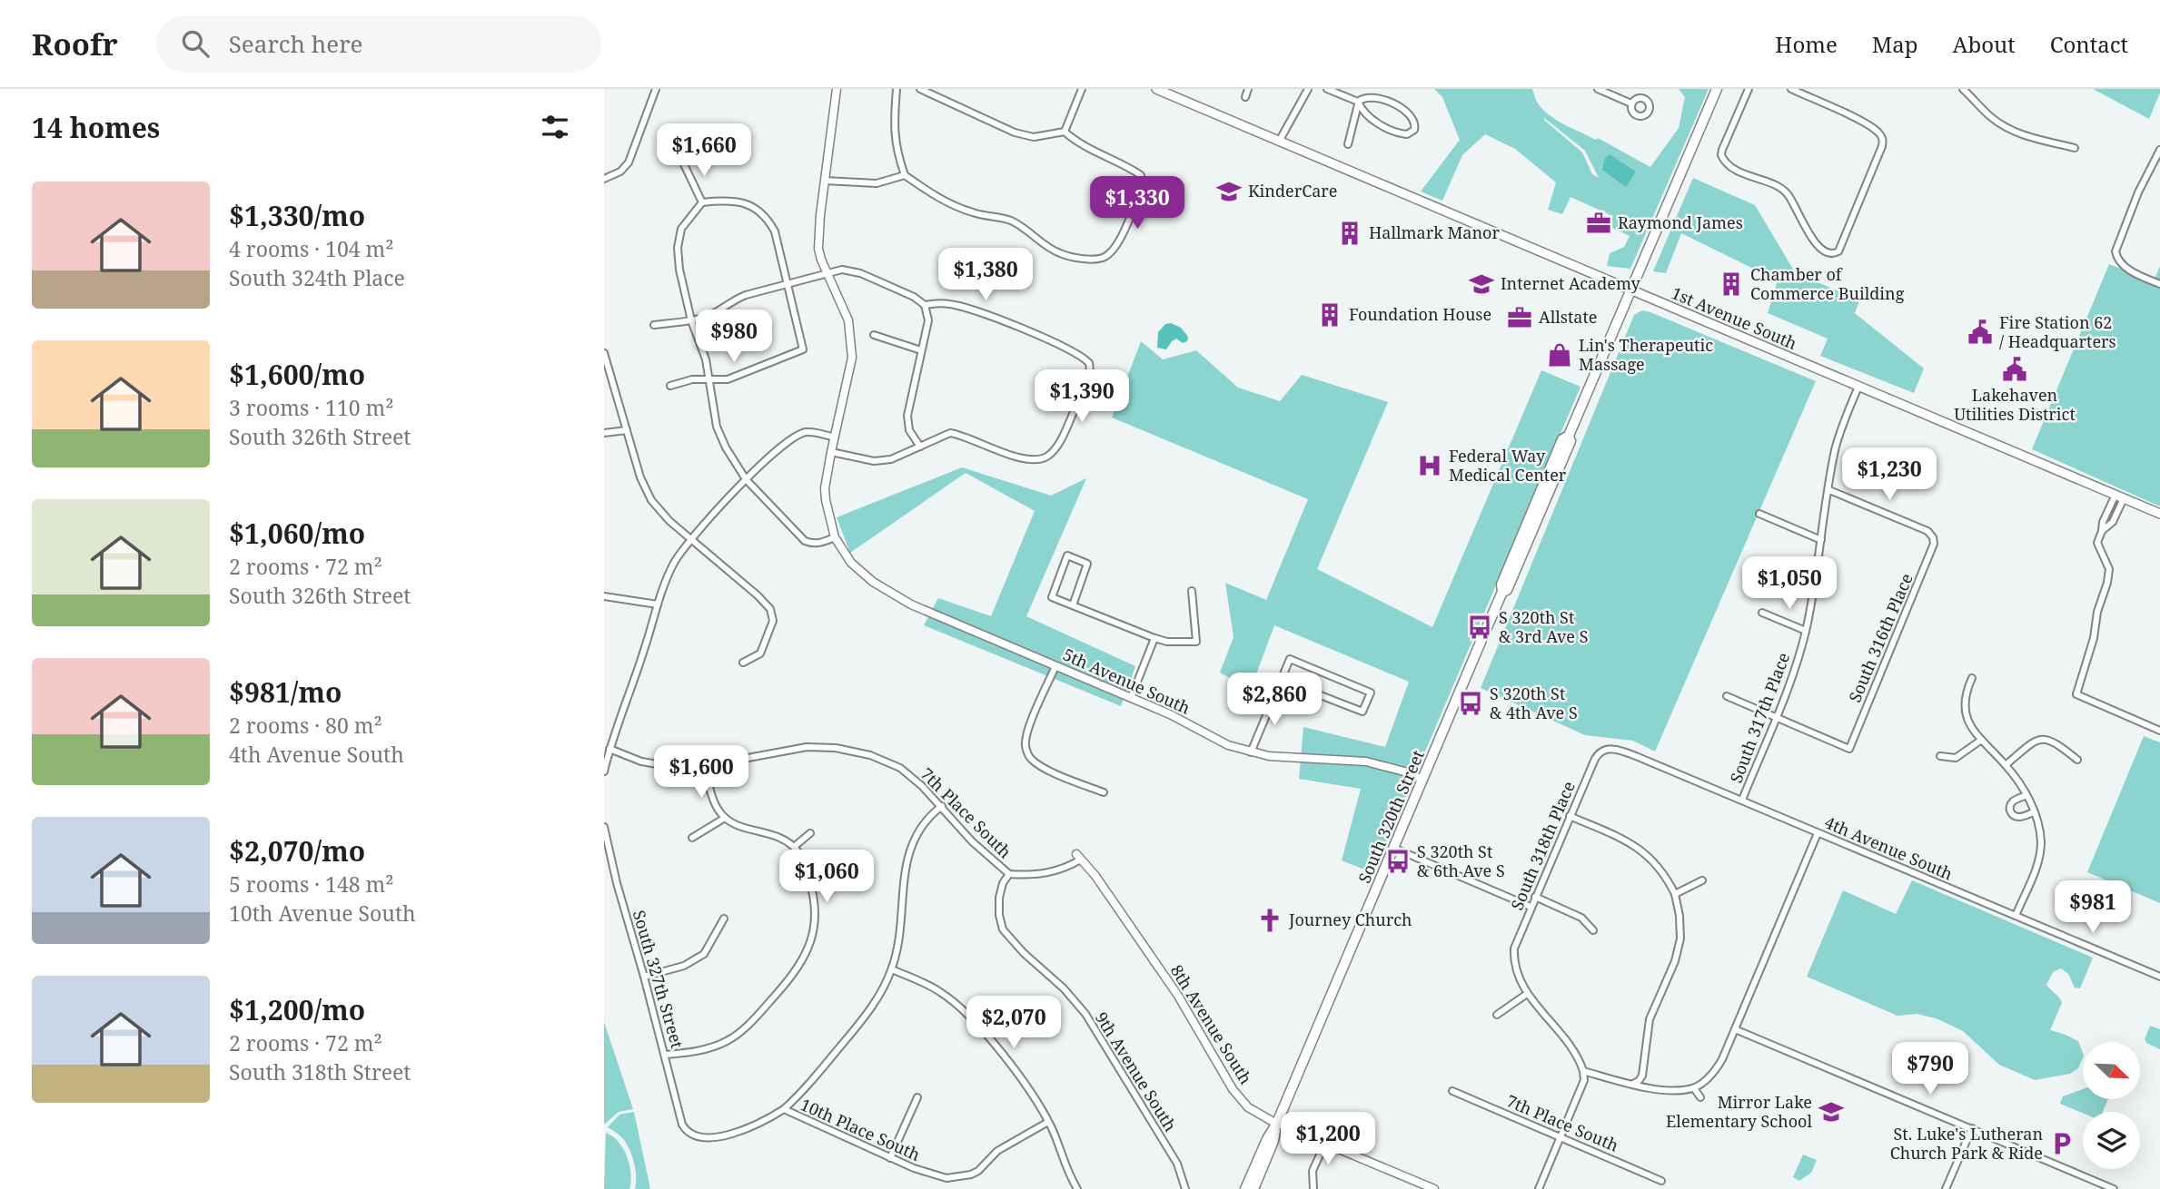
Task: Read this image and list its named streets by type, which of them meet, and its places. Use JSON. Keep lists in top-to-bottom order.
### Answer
{
  "streets": {
    "main road": ["1st Avenue South", "South 320th Street"],
    "street": [
      "South 316th Place",
      "5th Avenue South",
      "South 317th Place",
      "7th Place South",
      "South 318th Place",
      "4th Avenue South",
      "South 327th Street",
      "8th Avenue South",
      "9th Avenue South",
      "10th Place South"
    ]
  },
  "crossings": [
    ["1st Avenue South", "South 317th Place"],
    ["1st Avenue South", "South 320th Street"],
    ["South 316th Place", "South 317th Place"],
    ["5th Avenue South", "South 320th Street"],
    ["South 317th Place", "4th Avenue South"],
    ["7th Place South", "8th Avenue South"],
    ["7th Place South", "9th Avenue South"],
    ["South 320th Street", "8th Avenue South"],
    ["South 318th Place", "4th Avenue South"],
    ["South 327th Street", "10th Place South"]
  ],
  "places": {
    "school or university": ["KinderCare", "Internet Academy", "Mirror Lake Elementary School"],
    "office": ["Raymond James", "Allstate"],
    "building": ["Hallmark Manor", "Chamber of Commerce Building", "Foundation House"],
    "public building": ["Fire Station 62 / Headquarters", "Lakehaven Utilities District"],
    "shop": ["Lin's Therapeutic Massage"],
    "hospital": ["Federal Way Medical Center"],
    "bus stop": ["S 320th St & 3rd Ave S", "S 320th St & 4th Ave S", "S 320th St & 6th Ave S"],
    "church": ["Journey Church"],
    "parking": ["St. Luke's Lutheran Church Park & Ride"]
  },
  "north": "bottom right",
  "page": {
    "header": "Roofr",
    "search": "Search here",
    "nav": [
      "Home",
      "Map",
      "About",
      "Contact"
    ],
    "heading": "14 homes",
    "price": [
      "$1,660",
      "$1,330",
      "$1,380",
      "$980",
      "$1,390",
      "$1,230",
      "$1,050",
      "$2,860",
      "$1,600",
      "$1,060",
      "$981",
      "$2,070",
      "$790",
      "$1,200"
    ],
    "list": [
      {
        "name": "$1,330/mo",
        "note": "4 rooms · 104 m² · South 324th Place"
      },
      {
        "name": "$1,600/mo",
        "note": "3 rooms · 110 m² · South 326th Street"
      },
      {
        "name": "$1,060/mo",
        "note": "2 rooms · 72 m² · South 326th Street"
      },
      {
        "name": "$981/mo",
        "note": "2 rooms · 80 m² · 4th Avenue South"
      },
      {
        "name": "$2,070/mo",
        "note": "5 rooms · 148 m² · 10th Avenue South"
      },
      {
        "name": "$1,200/mo",
        "note": "2 rooms · 72 m² · South 318th Street"
      }
    ]
  }
}
